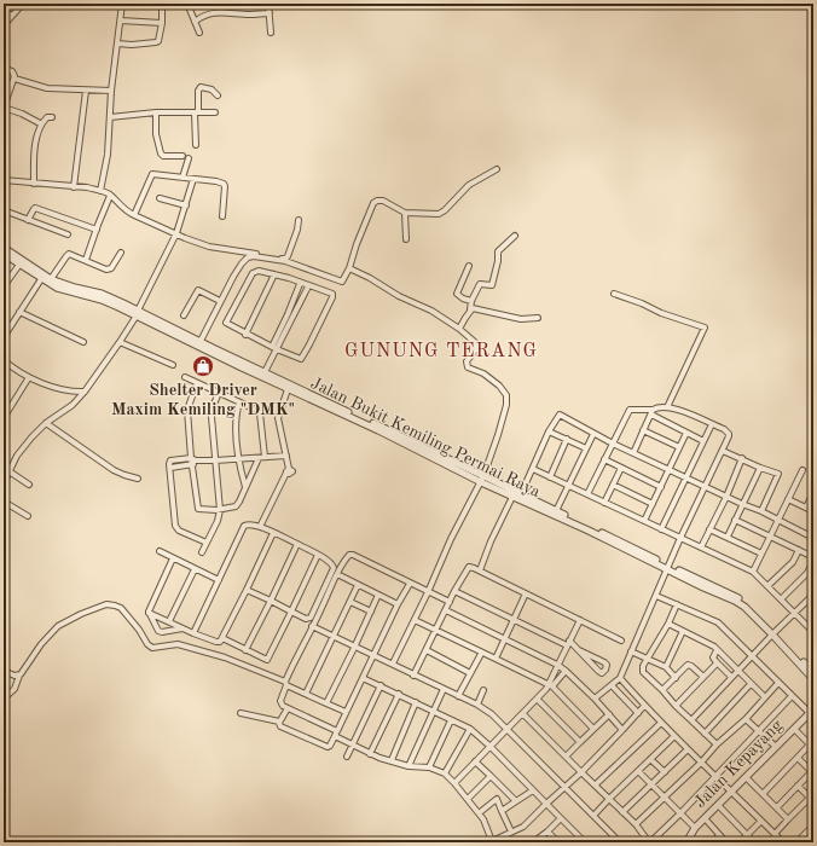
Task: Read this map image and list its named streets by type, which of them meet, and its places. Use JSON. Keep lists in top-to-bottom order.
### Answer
{
  "streets": {
    "street": ["Jalan Bukit Kemiling Permai Raya", "Jalan Kepayang"]
  },
  "districts": ["GUNUNG TERANG"],
  "places": {
    "shop": ["Shelter Driver Maxim Kemiling \"DMK\""]
  }
}
